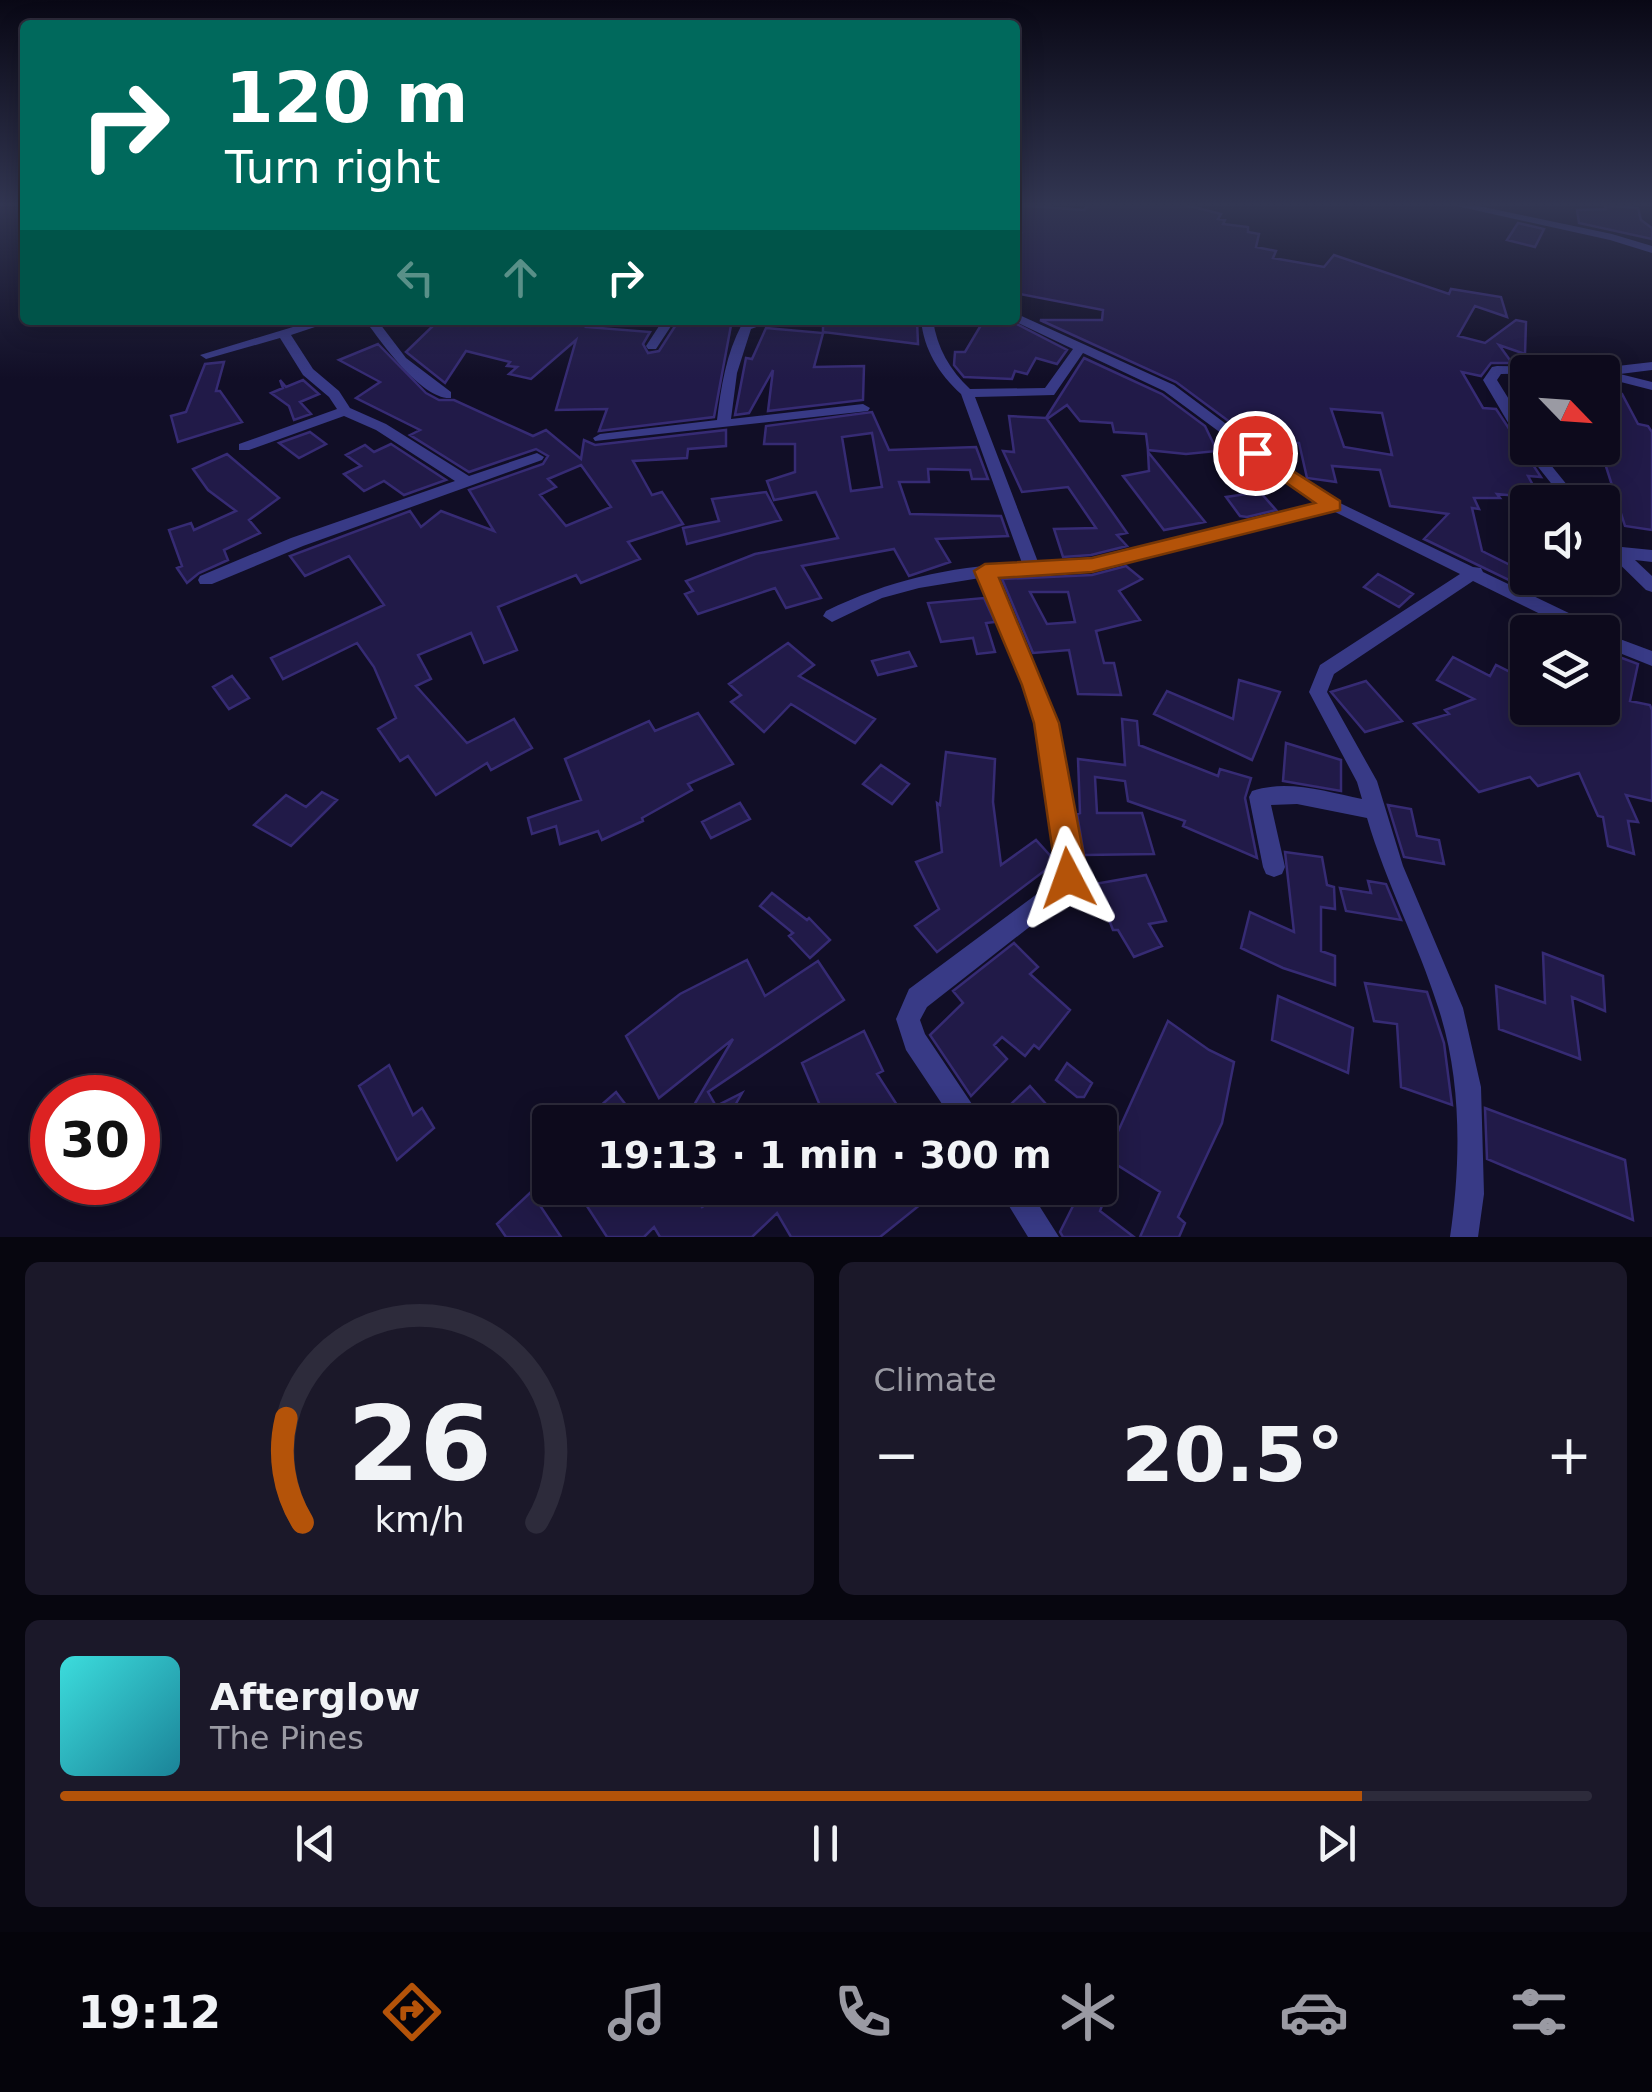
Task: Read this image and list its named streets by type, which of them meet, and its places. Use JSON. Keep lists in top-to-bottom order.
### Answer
{
  "north": "bottom right",
  "page": {
    "turn": ["120 m", "Turn right"],
    "limit": "30",
    "trip": "19:13 · 1 min · 300 m",
    "tile": "Climate",
    "heat": ["−", "20.5°", "+"],
    "song": ["Afterglow", "The Pines"],
    "tabs": "19:12",
    "gauge": ["26", "km/h"]
  }
}
